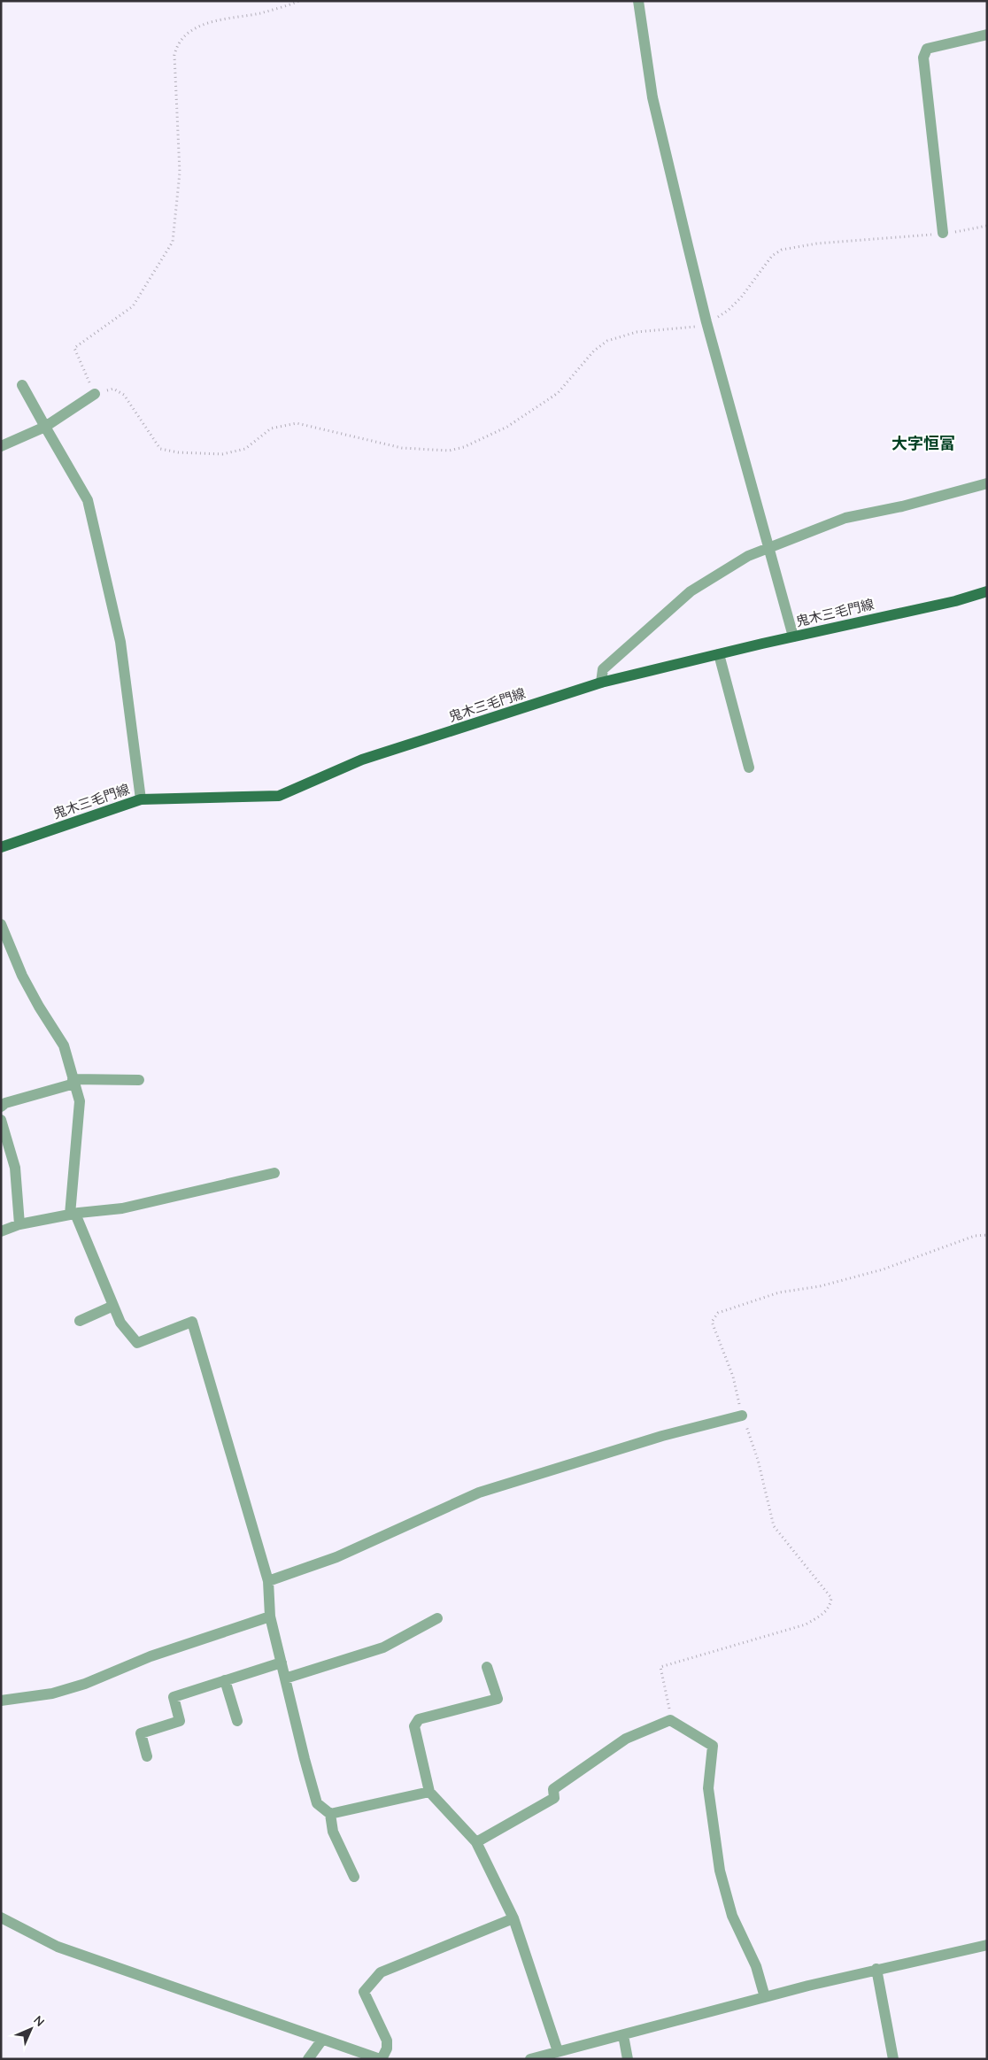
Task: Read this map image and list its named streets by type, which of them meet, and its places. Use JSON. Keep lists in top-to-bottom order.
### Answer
{
  "streets": {
    "main road": ["鬼木三毛門線"]
  },
  "districts": ["大字恒富"],
  "north": "top right"
}
